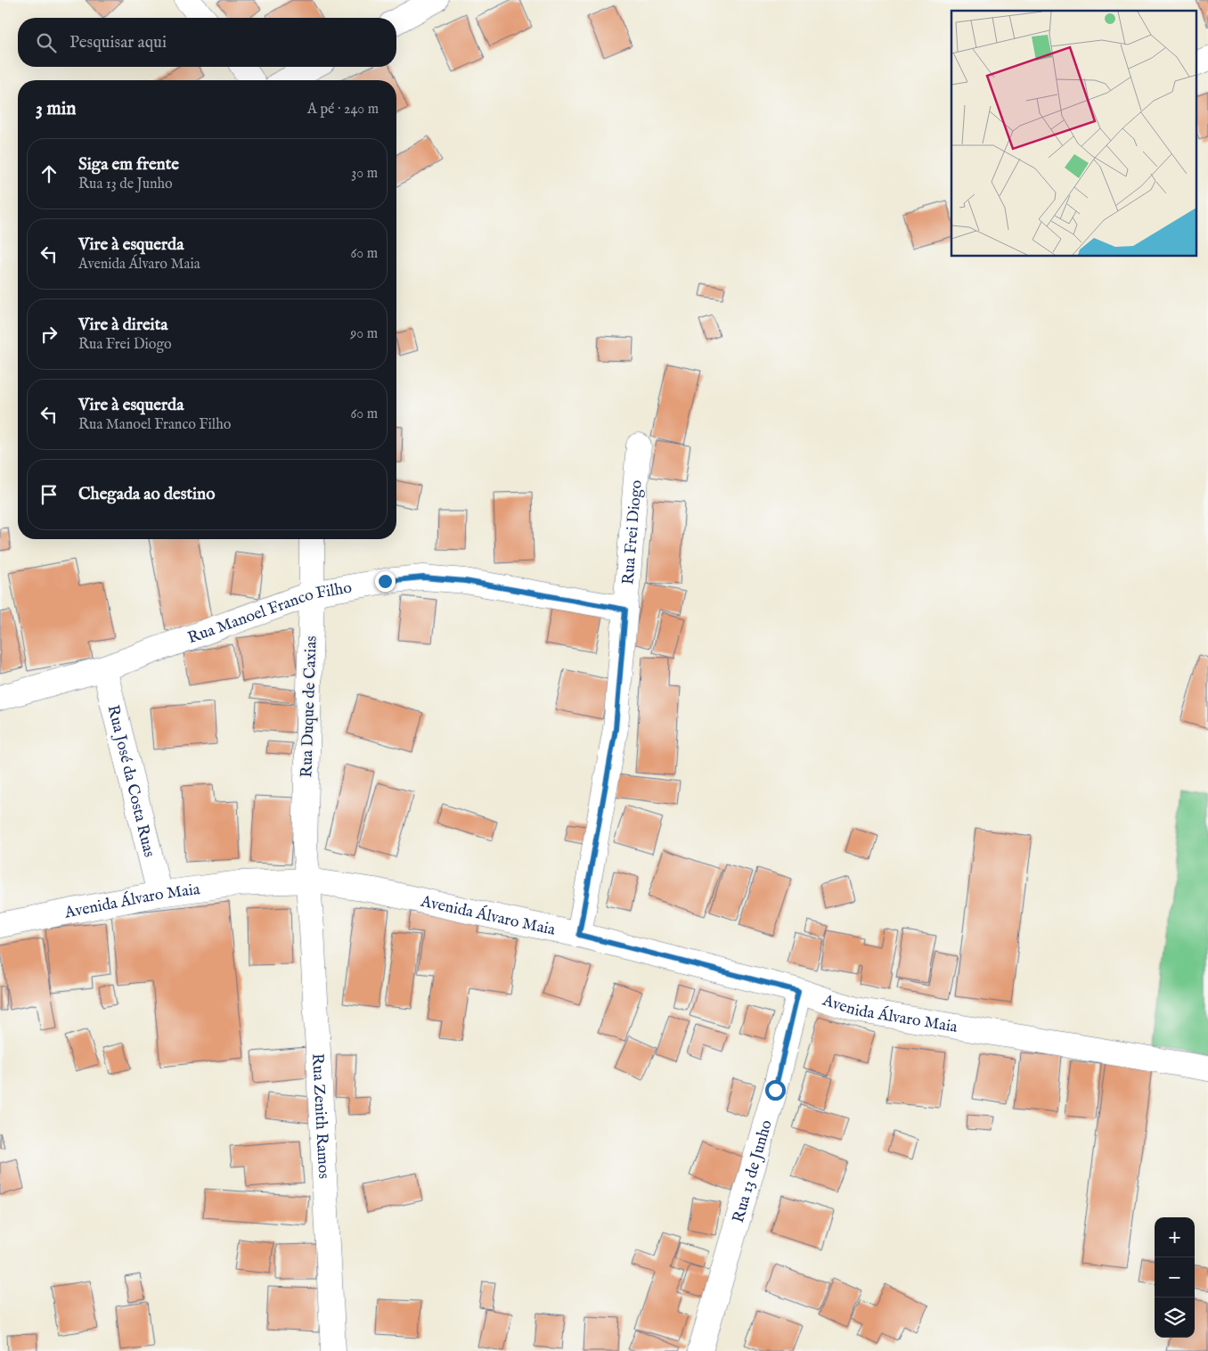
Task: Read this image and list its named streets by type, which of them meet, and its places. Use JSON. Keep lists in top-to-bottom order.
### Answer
{
  "streets": {
    "street": [
      "Rua Frei Diogo",
      "Rua Manoel Franco Filho",
      "Rua Duque de Caxias",
      "Rua José da Costa Ruas",
      "Avenida Álvaro Maia",
      "Rua Zenith Ramos",
      "Rua 13 de Junho"
    ]
  },
  "crossings": [
    ["Rua Frei Diogo", "Rua Manoel Franco Filho"],
    ["Rua Frei Diogo", "Avenida Álvaro Maia"],
    ["Rua Manoel Franco Filho", "Rua Duque de Caxias"],
    ["Rua Manoel Franco Filho", "Rua José da Costa Ruas"],
    ["Rua Duque de Caxias", "Avenida Álvaro Maia"],
    ["Rua Duque de Caxias", "Rua Zenith Ramos"],
    ["Rua José da Costa Ruas", "Avenida Álvaro Maia"],
    ["Avenida Álvaro Maia", "Rua Zenith Ramos"],
    ["Avenida Álvaro Maia", "Rua 13 de Junho"]
  ],
  "page": {
    "search": "Pesquisar aqui",
    "heading": ["3 min", "A pé · 240 m"],
    "list": [
      ["Siga em frente", "Rua 13 de Junho", "30 m"],
      ["Vire à esquerda", "Avenida Álvaro Maia", "60 m"],
      ["Vire à direita", "Rua Frei Diogo", "90 m"],
      ["Vire à esquerda", "Rua Manoel Franco Filho", "60 m"],
      "Chegada ao destino"
    ],
    "map_buttons": ["+", "−"]
  }
}
